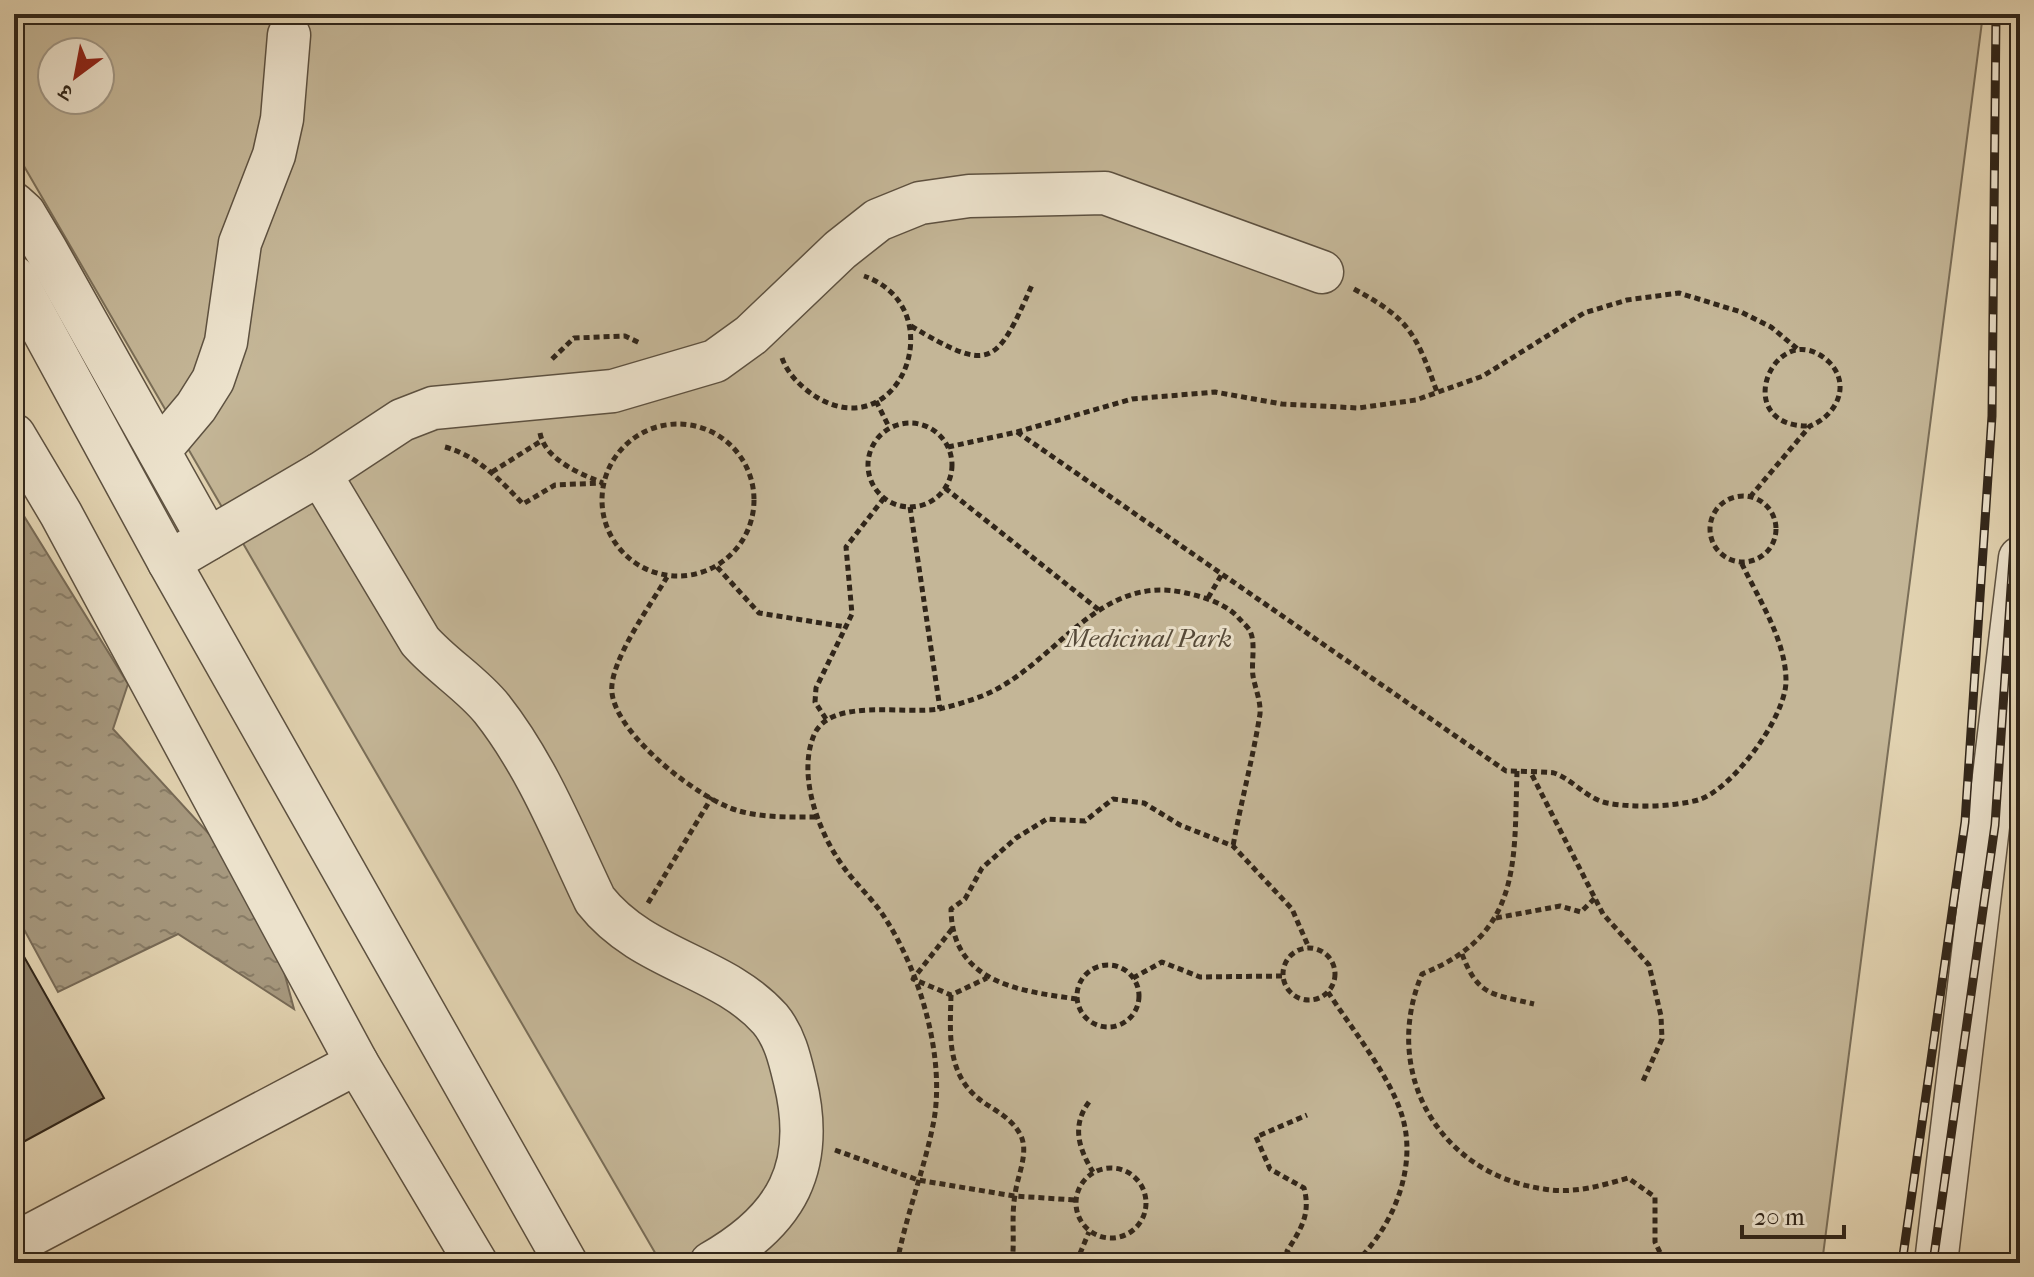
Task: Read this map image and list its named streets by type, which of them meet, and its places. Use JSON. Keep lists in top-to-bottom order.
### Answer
{
  "parks": ["Medicinal Park"],
  "scale_bar": "20 m",
  "north": "bottom left"
}
